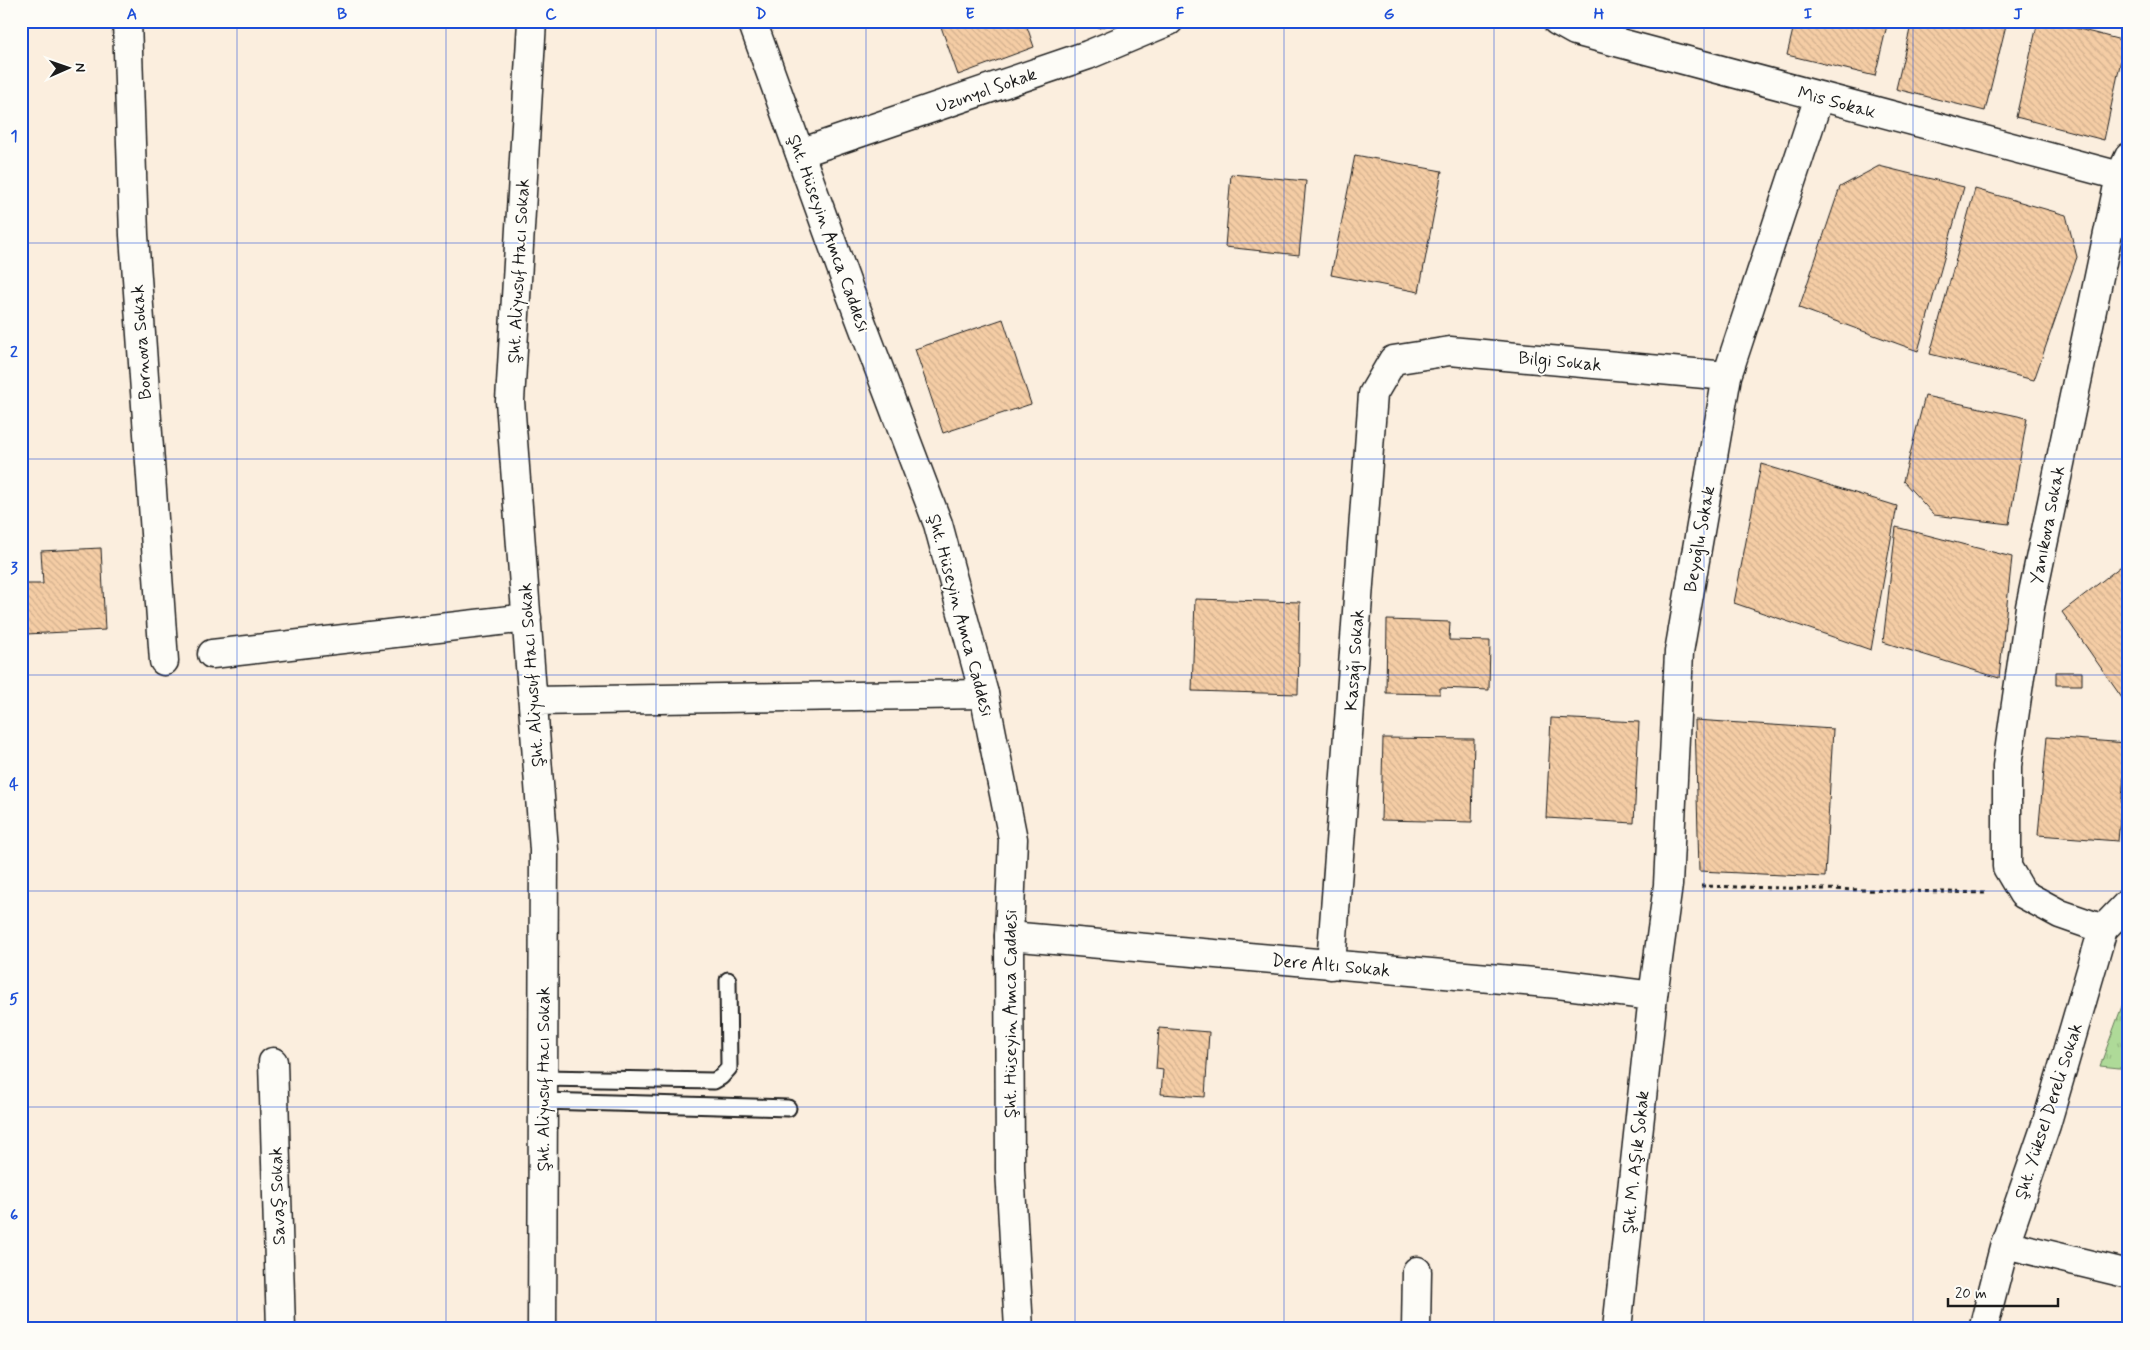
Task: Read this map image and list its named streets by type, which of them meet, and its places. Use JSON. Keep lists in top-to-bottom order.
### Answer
{
  "streets": {
    "street": [
      "Uzunyol Sokak",
      "Mis Sokak",
      "Şht. Hüseyin Amca Caddesi",
      "Şht. Aliyusuf Hacı Sokak",
      "Bornova Sokak",
      "Bilgi Sokak",
      "Yanıkova Sokak",
      "Beyoğlu Sokak",
      "Kasağı Sokak",
      "Dere Altı Sokak",
      "Şht. Yüksel Dereli Sokak",
      "Şht. M. Aşık Sokak",
      "Savaş Sokak"
    ]
  },
  "crossings": [
    ["Uzunyol Sokak", "Şht. Hüseyin Amca Caddesi"],
    ["Mis Sokak", "Yanıkova Sokak"],
    ["Mis Sokak", "Beyoğlu Sokak"],
    ["Şht. Hüseyin Amca Caddesi", "Dere Altı Sokak"],
    ["Bilgi Sokak", "Beyoğlu Sokak"],
    ["Bilgi Sokak", "Kasağı Sokak"],
    ["Beyoğlu Sokak", "Dere Altı Sokak"],
    ["Beyoğlu Sokak", "Şht. M. Aşık Sokak"],
    ["Kasağı Sokak", "Dere Altı Sokak"],
    ["Dere Altı Sokak", "Şht. M. Aşık Sokak"]
  ],
  "scale_bar": "20 m",
  "north": "right",
  "grid": {
    "columns": [
      "A",
      "B",
      "C",
      "D",
      "E",
      "F",
      "G",
      "H",
      "I",
      "J"
    ],
    "rows": [
      "1",
      "2",
      "3",
      "4",
      "5",
      "6"
    ]
  }
}
